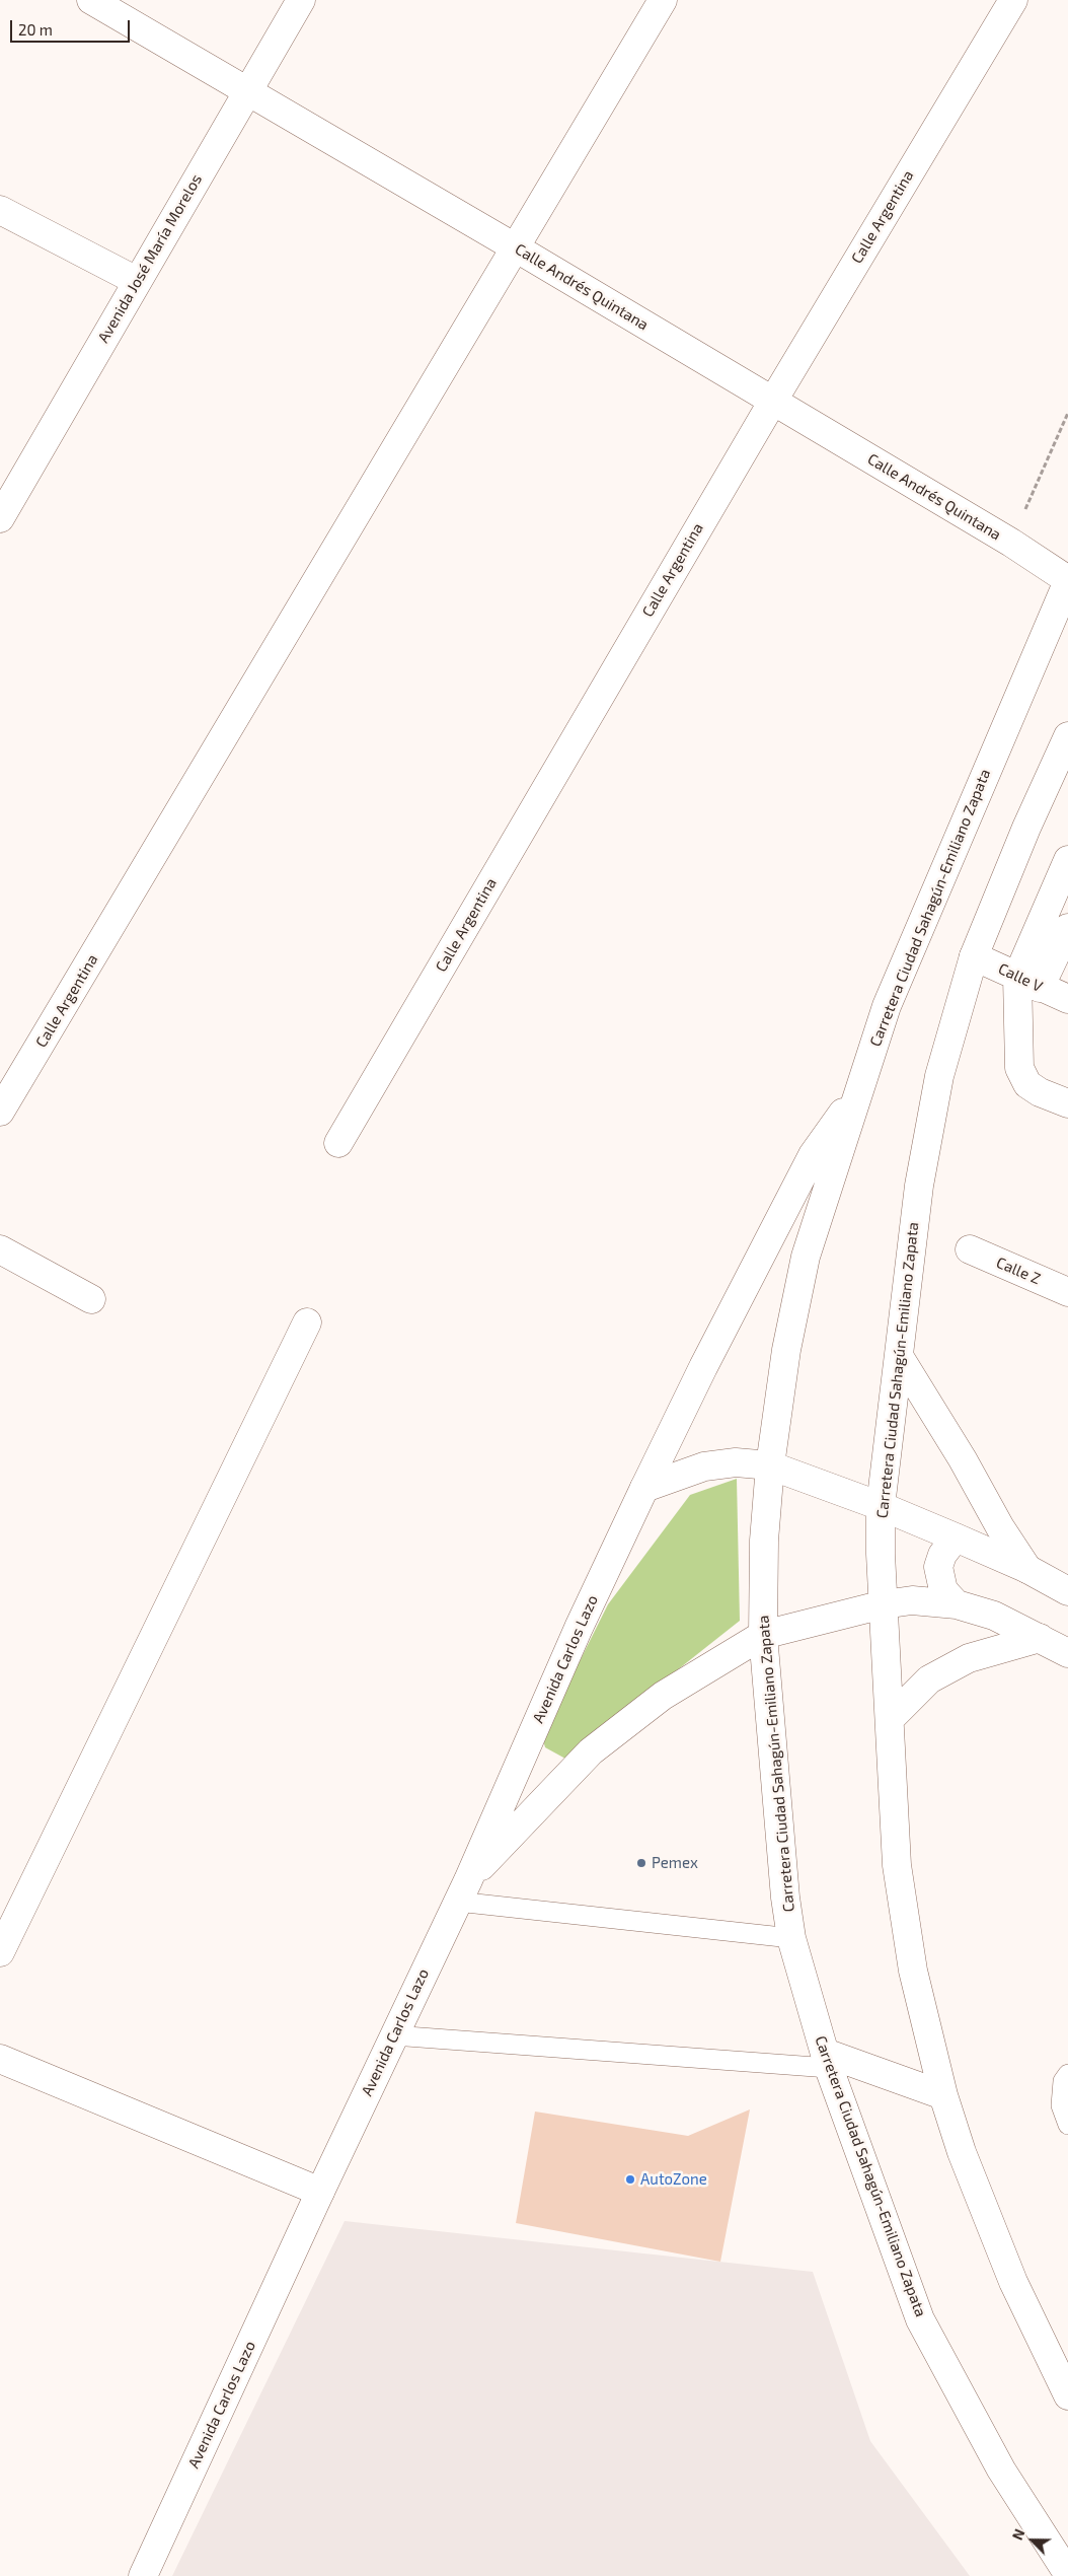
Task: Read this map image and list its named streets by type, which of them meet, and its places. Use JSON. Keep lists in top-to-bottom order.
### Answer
{
  "streets": {
    "street": [
      "Calle Argentina",
      "Avenida José María Morelos",
      "Calle Andrés Quintana",
      "Carretera Ciudad Sahagún-Emiliano Zapata",
      "Calle V",
      "Calle Z",
      "Avenida Carlos Lazo"
    ]
  },
  "crossings": [
    ["Calle Argentina", "Calle Andrés Quintana"],
    ["Avenida José María Morelos", "Calle Andrés Quintana"],
    ["Calle Andrés Quintana", "Carretera Ciudad Sahagún-Emiliano Zapata"],
    ["Carretera Ciudad Sahagún-Emiliano Zapata", "Calle V"],
    ["Carretera Ciudad Sahagún-Emiliano Zapata", "Avenida Carlos Lazo"]
  ],
  "places": ["Pemex", "AutoZone"],
  "scale_bar": "20 m",
  "north": "top left"
}
